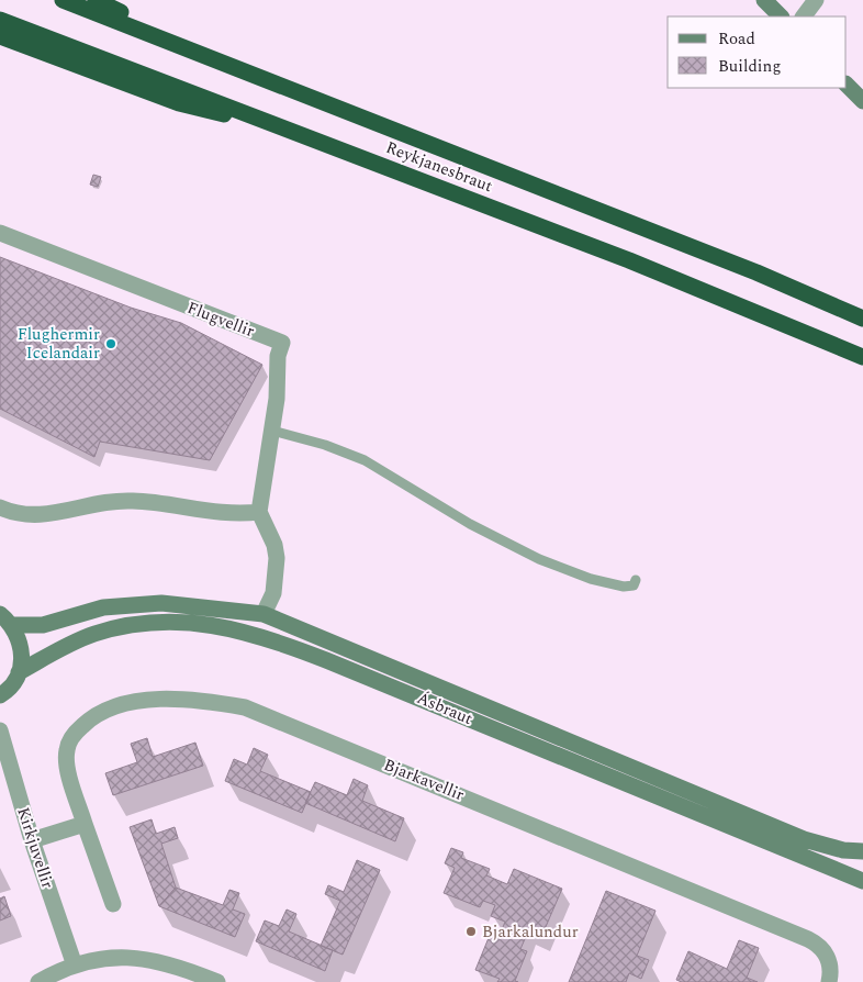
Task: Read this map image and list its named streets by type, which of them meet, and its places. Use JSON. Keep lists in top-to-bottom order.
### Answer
{
  "streets": {
    "highway": ["Reykjanesbraut"],
    "street": [
      "Flugvellir",
      "Ásbraut",
      "Bjarkavellir",
      "Kirkjuvellir"
    ]
  },
  "places": ["Flughermir Icelandair", "Bjarkalundur"],
  "legend": ["Road", "Building"]
}
